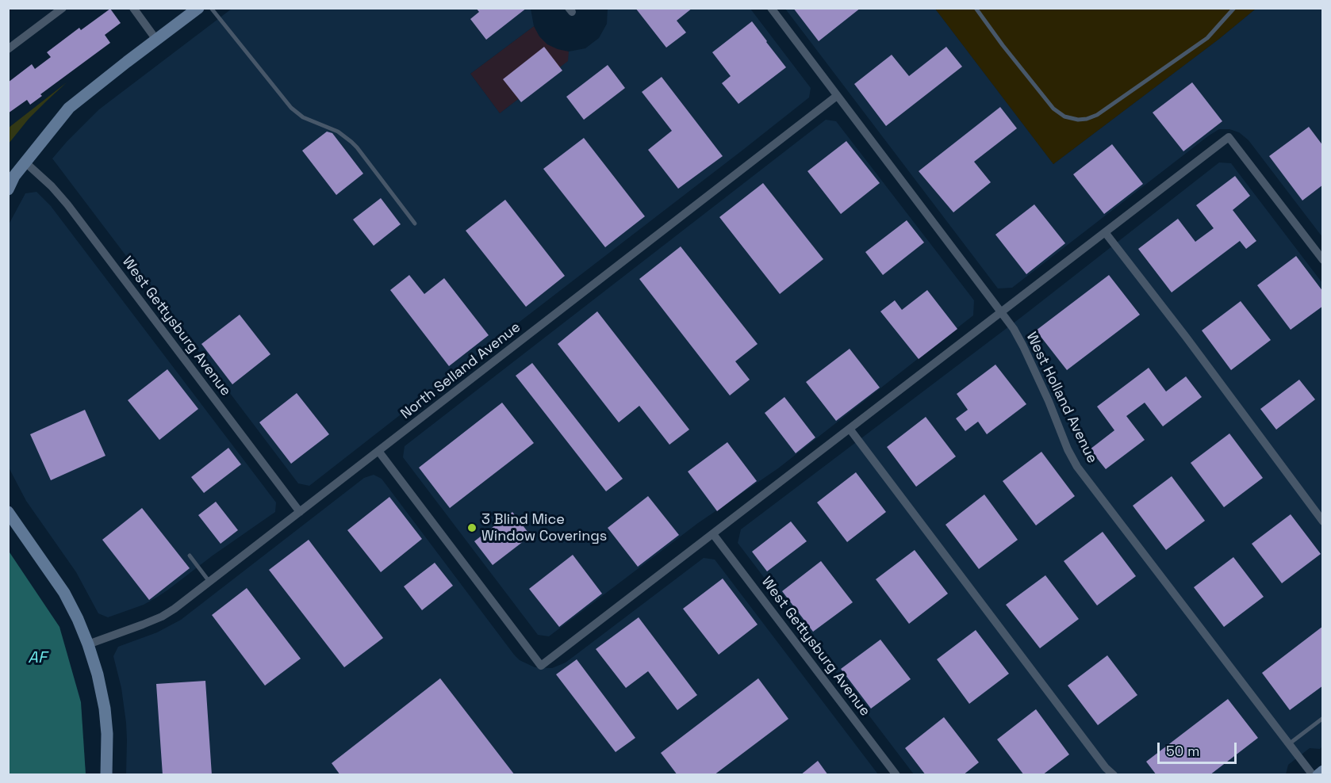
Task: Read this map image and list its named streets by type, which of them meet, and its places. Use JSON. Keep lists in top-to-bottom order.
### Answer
{
  "streets": {
    "street": ["West Gettysburg Avenue", "North Selland Avenue", "West Holland Avenue"]
  },
  "crossings": [
    ["West Gettysburg Avenue", "North Selland Avenue"],
    ["North Selland Avenue", "West Holland Avenue"]
  ],
  "water": ["AF"],
  "places": ["3 Blind Mice Window Coverings"],
  "scale_bar": "50 m"
}
